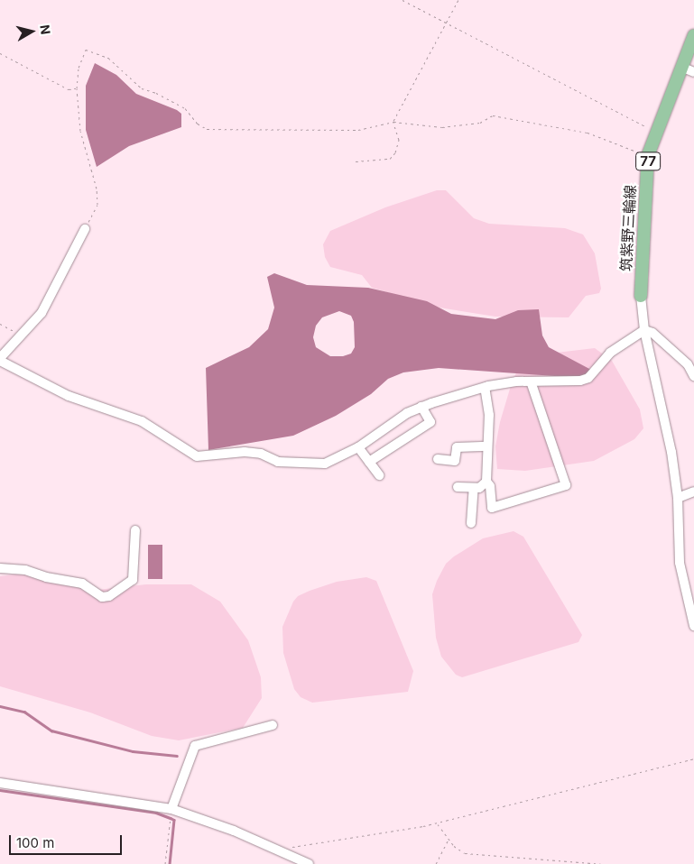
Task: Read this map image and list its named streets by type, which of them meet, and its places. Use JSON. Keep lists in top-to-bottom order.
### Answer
{
  "streets": {
    "main road": ["77", "筑紫野三輪線"]
  },
  "scale_bar": "100 m",
  "north": "right"
}
